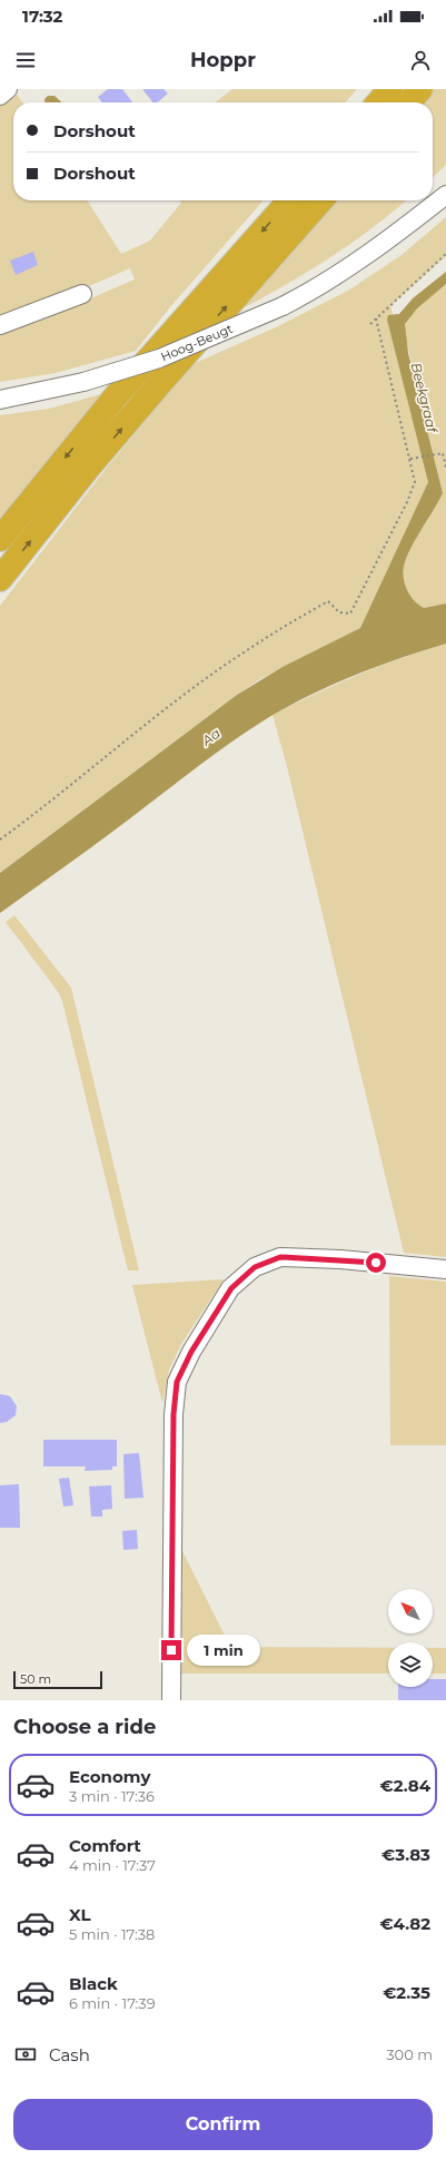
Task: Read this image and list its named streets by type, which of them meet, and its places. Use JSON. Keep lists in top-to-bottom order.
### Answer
{
  "streets": {
    "street": ["Hoog-Beugt"]
  },
  "water": ["Beekgraaf", "Aa"],
  "scale_bar": "50 m",
  "north": "top left",
  "page": {
    "status": "17:32",
    "header": "Hoppr",
    "banner": ["Dorshout", "Dorshout"],
    "bubble": "1 min",
    "scale": "50 m",
    "heading": "Choose a ride",
    "list": [
      {
        "name": "Economy",
        "note": "3 min · 17:36",
        "value": "€2.84"
      },
      {
        "name": "Comfort",
        "note": "4 min · 17:37",
        "value": "€3.83"
      },
      {
        "name": "XL",
        "note": "5 min · 17:38",
        "value": "€4.82"
      },
      {
        "name": "Black",
        "note": "6 min · 17:39",
        "value": "€2.35"
      }
    ],
    "pay": ["Cash", "300 m"],
    "buttons": "Confirm"
  }
}
